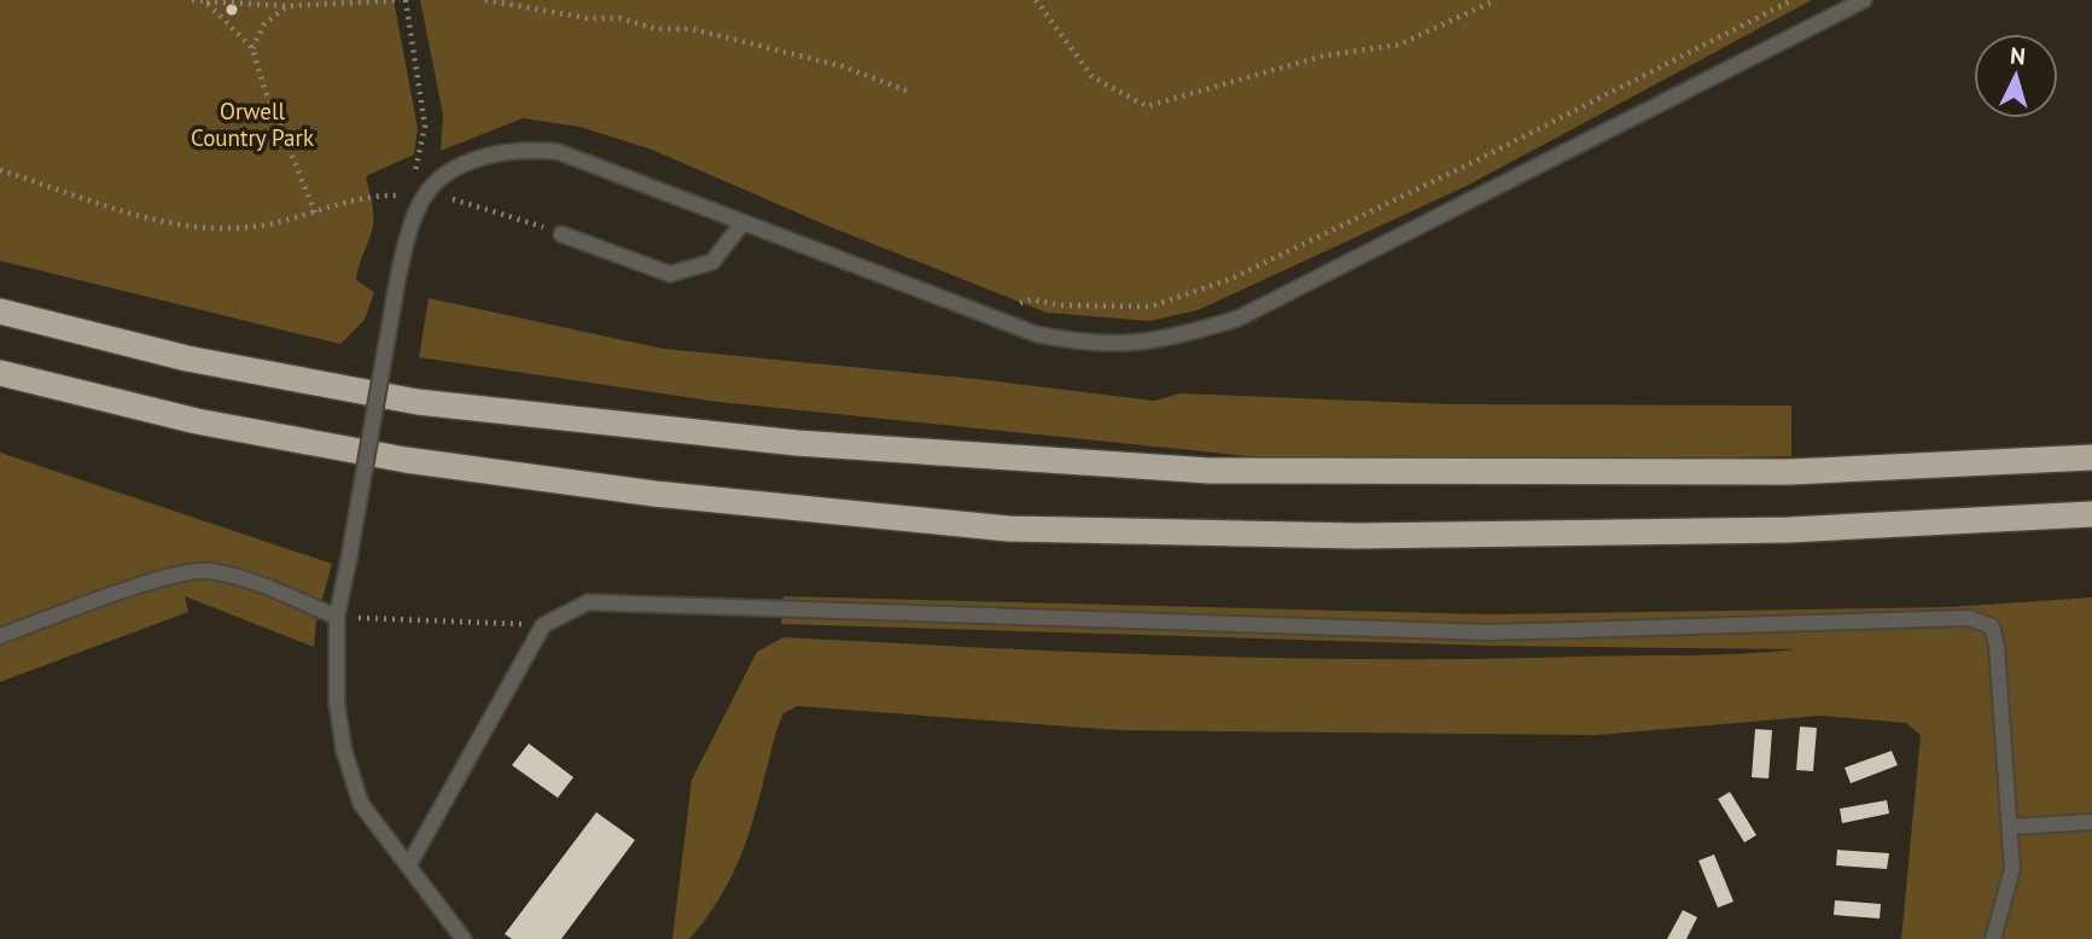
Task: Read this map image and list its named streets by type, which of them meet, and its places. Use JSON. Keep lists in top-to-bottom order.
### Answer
{
  "parks": ["Orwell Country Park"],
  "north": "top"
}
